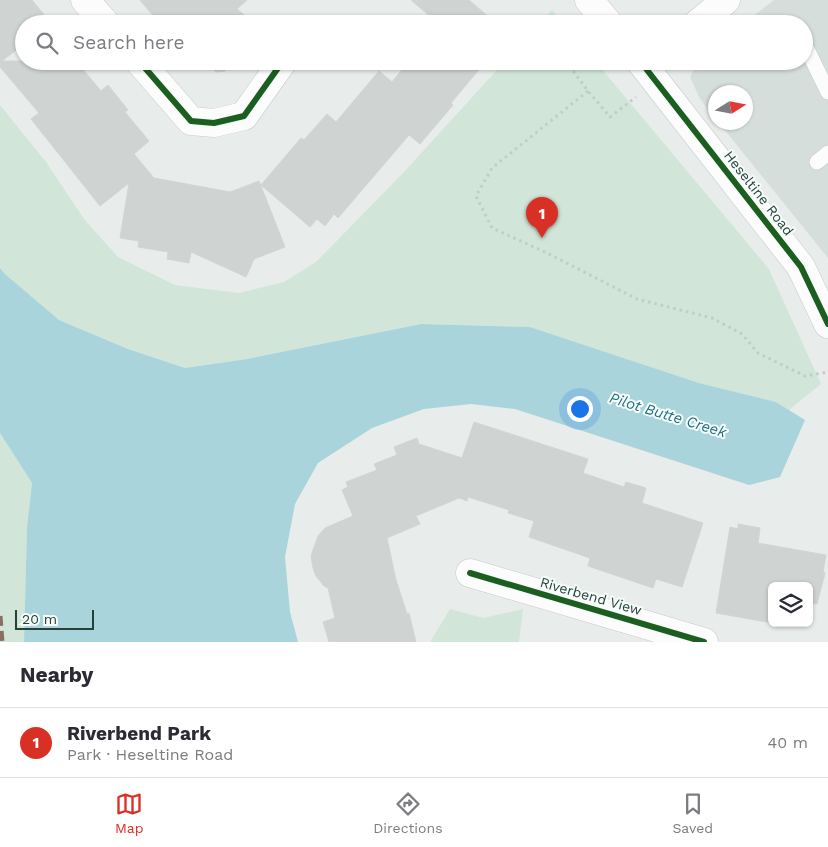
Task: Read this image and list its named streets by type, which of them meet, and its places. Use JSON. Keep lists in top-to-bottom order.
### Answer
{
  "streets": {
    "street": ["Heseltine Road", "Riverbend View"]
  },
  "water": ["Pilot Butte Creek"],
  "scale_bar": "20 m",
  "north": "right",
  "page": {
    "search": "Search here",
    "pins": "1",
    "scale": "20 m",
    "heading": "Nearby",
    "list": [
      {
        "mark": "1",
        "name": "Riverbend Park",
        "note": "Park · Heseltine Road",
        "value": "40 m"
      }
    ],
    "nav": ["Map", "Directions", "Saved"]
  }
}
